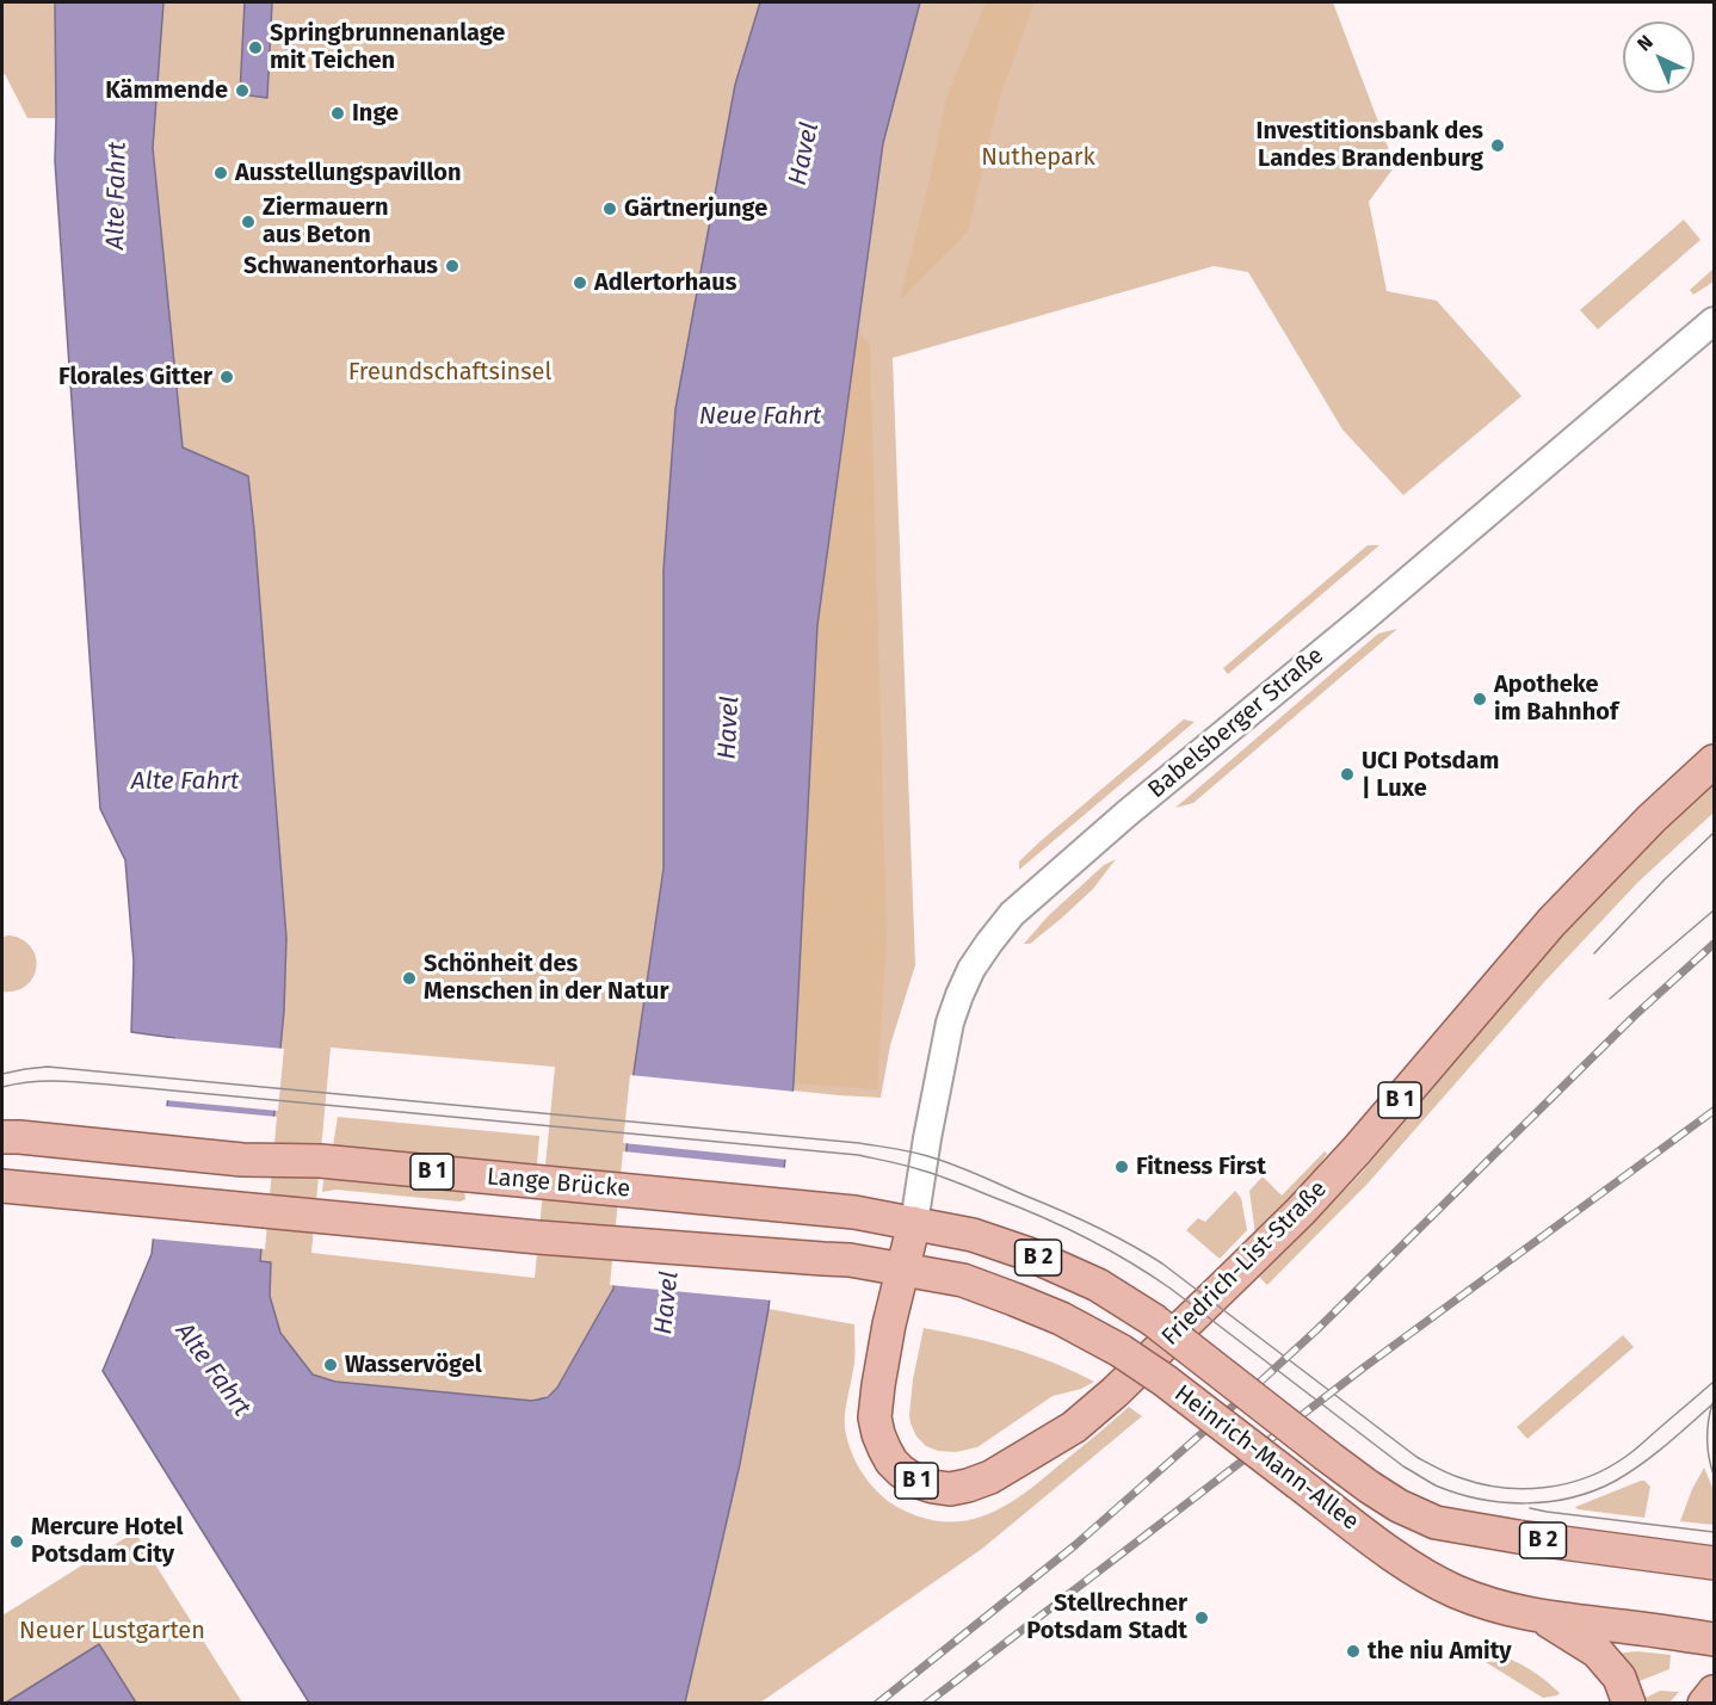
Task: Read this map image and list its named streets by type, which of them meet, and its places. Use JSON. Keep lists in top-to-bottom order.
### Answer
{
  "streets": {
    "main road": [
      "B 1",
      "Lange Brücke",
      "B 2",
      "Friedrich-List-Straße",
      "Heinrich-Mann-Allee"
    ],
    "street": ["Babelsberger Straße"]
  },
  "crossings": [
    ["Babelsberger Straße", "Friedrich-List-Straße"],
    ["Babelsberger Straße", "Heinrich-Mann-Allee"],
    ["Lange Brücke", "Heinrich-Mann-Allee"],
    ["Friedrich-List-Straße", "Heinrich-Mann-Allee"]
  ],
  "water": ["Havel", "Alte Fahrt", "Neue Fahrt"],
  "parks": ["Nuthepark", "Freundschaftsinsel", "Neuer Lustgarten"],
  "places": [
    "Springbrunnenanlage mit Teichen",
    "Kämmende",
    "Inge",
    "Investitionsbank des Landes Brandenburg",
    "Ausstellungspavillon",
    "Gärtnerjunge",
    "Ziermauern aus Beton",
    "Schwanentorhaus",
    "Adlertorhaus",
    "Florales Gitter",
    "Apotheke im Bahnhof",
    "UCI Potsdam | Luxe",
    "Schönheit des Menschen in der Natur",
    "Fitness First",
    "Wasservögel",
    "Mercure Hotel Potsdam City",
    "Stellrechner Potsdam Stadt",
    "the niu Amity"
  ],
  "north": "top left"
}
